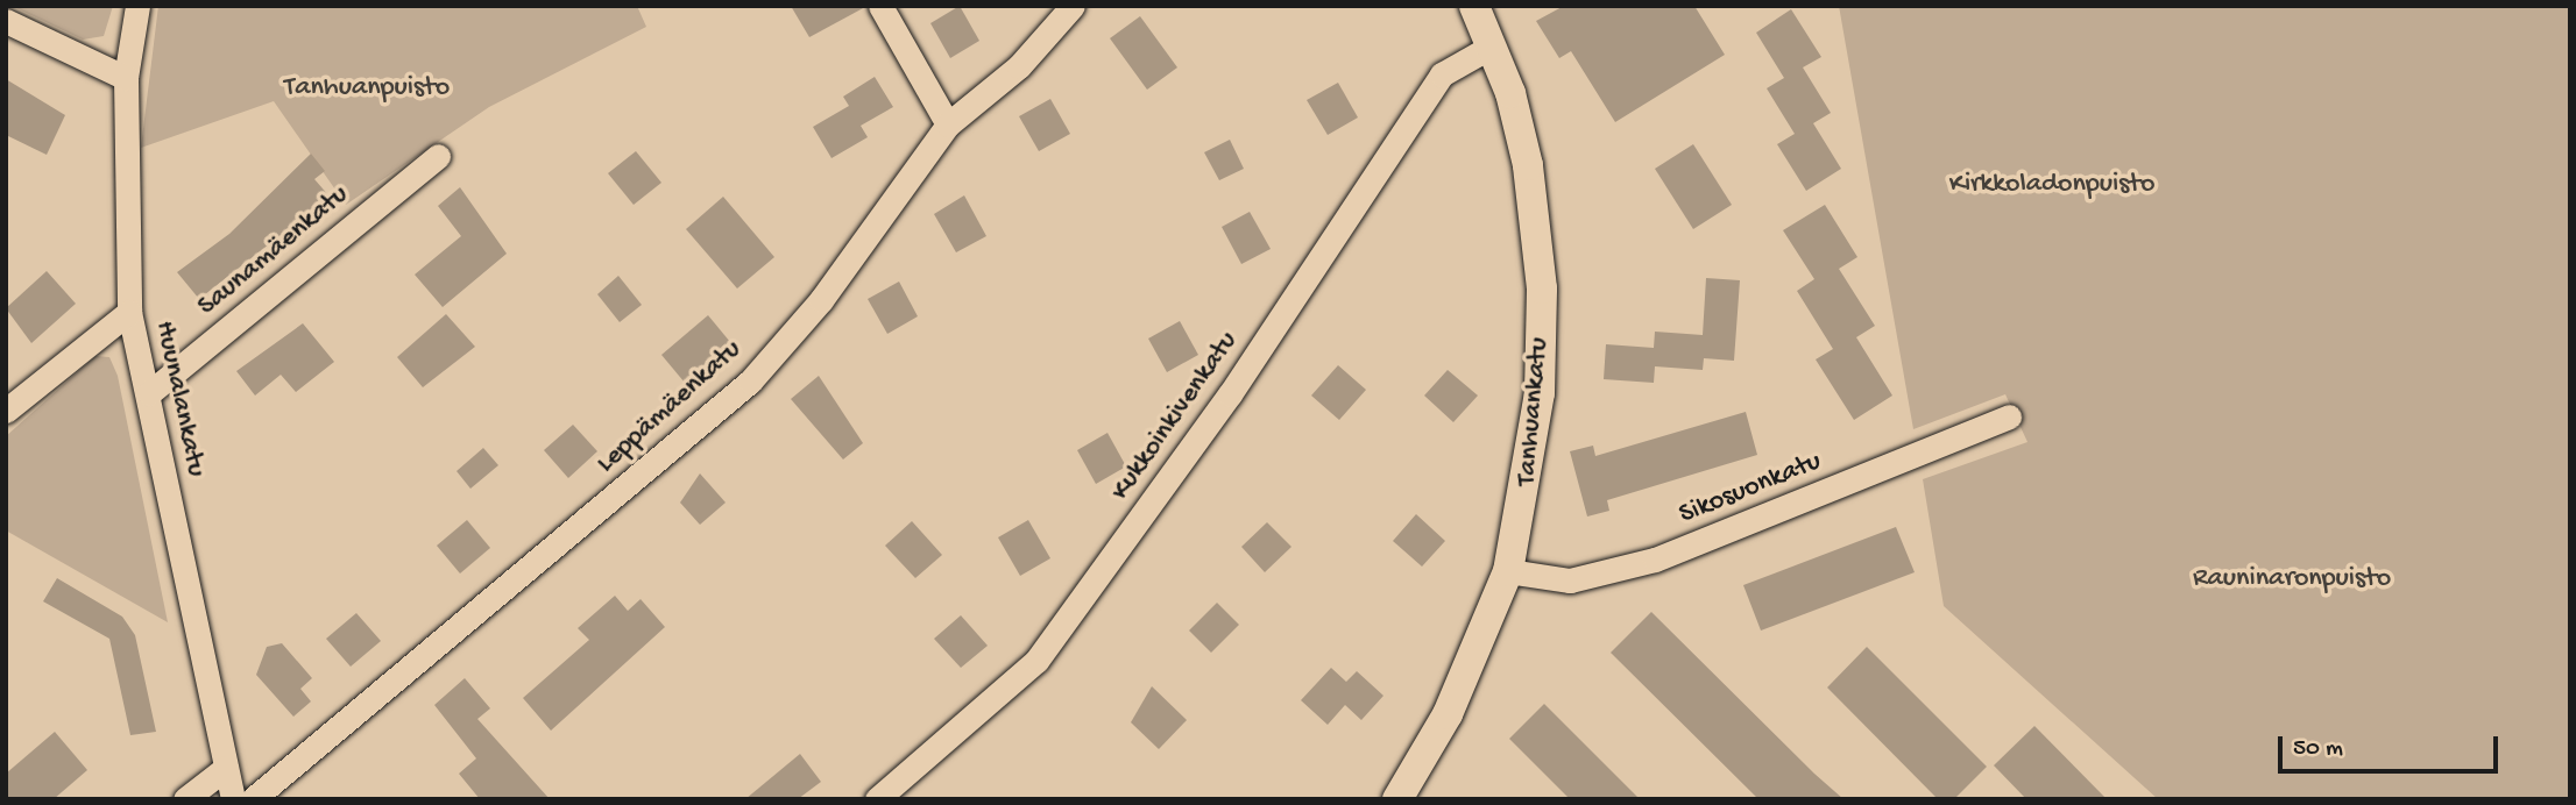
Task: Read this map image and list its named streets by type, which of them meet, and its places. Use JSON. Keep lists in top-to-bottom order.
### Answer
{
  "streets": {
    "street": [
      "Saunamäenkatu",
      "Huunalankatu",
      "Leppämäenkatu",
      "Tanhuankatu",
      "Kukkoinkivenkatu",
      "Sikosuonkatu"
    ]
  },
  "crossings": [
    ["Saunamäenkatu", "Huunalankatu"],
    ["Tanhuankatu", "Kukkoinkivenkatu"],
    ["Tanhuankatu", "Sikosuonkatu"]
  ],
  "parks": ["Tanhuanpuisto", "Kirkkoladonpuisto", "Rauninaronpuisto"],
  "scale_bar": "50 m"
}
